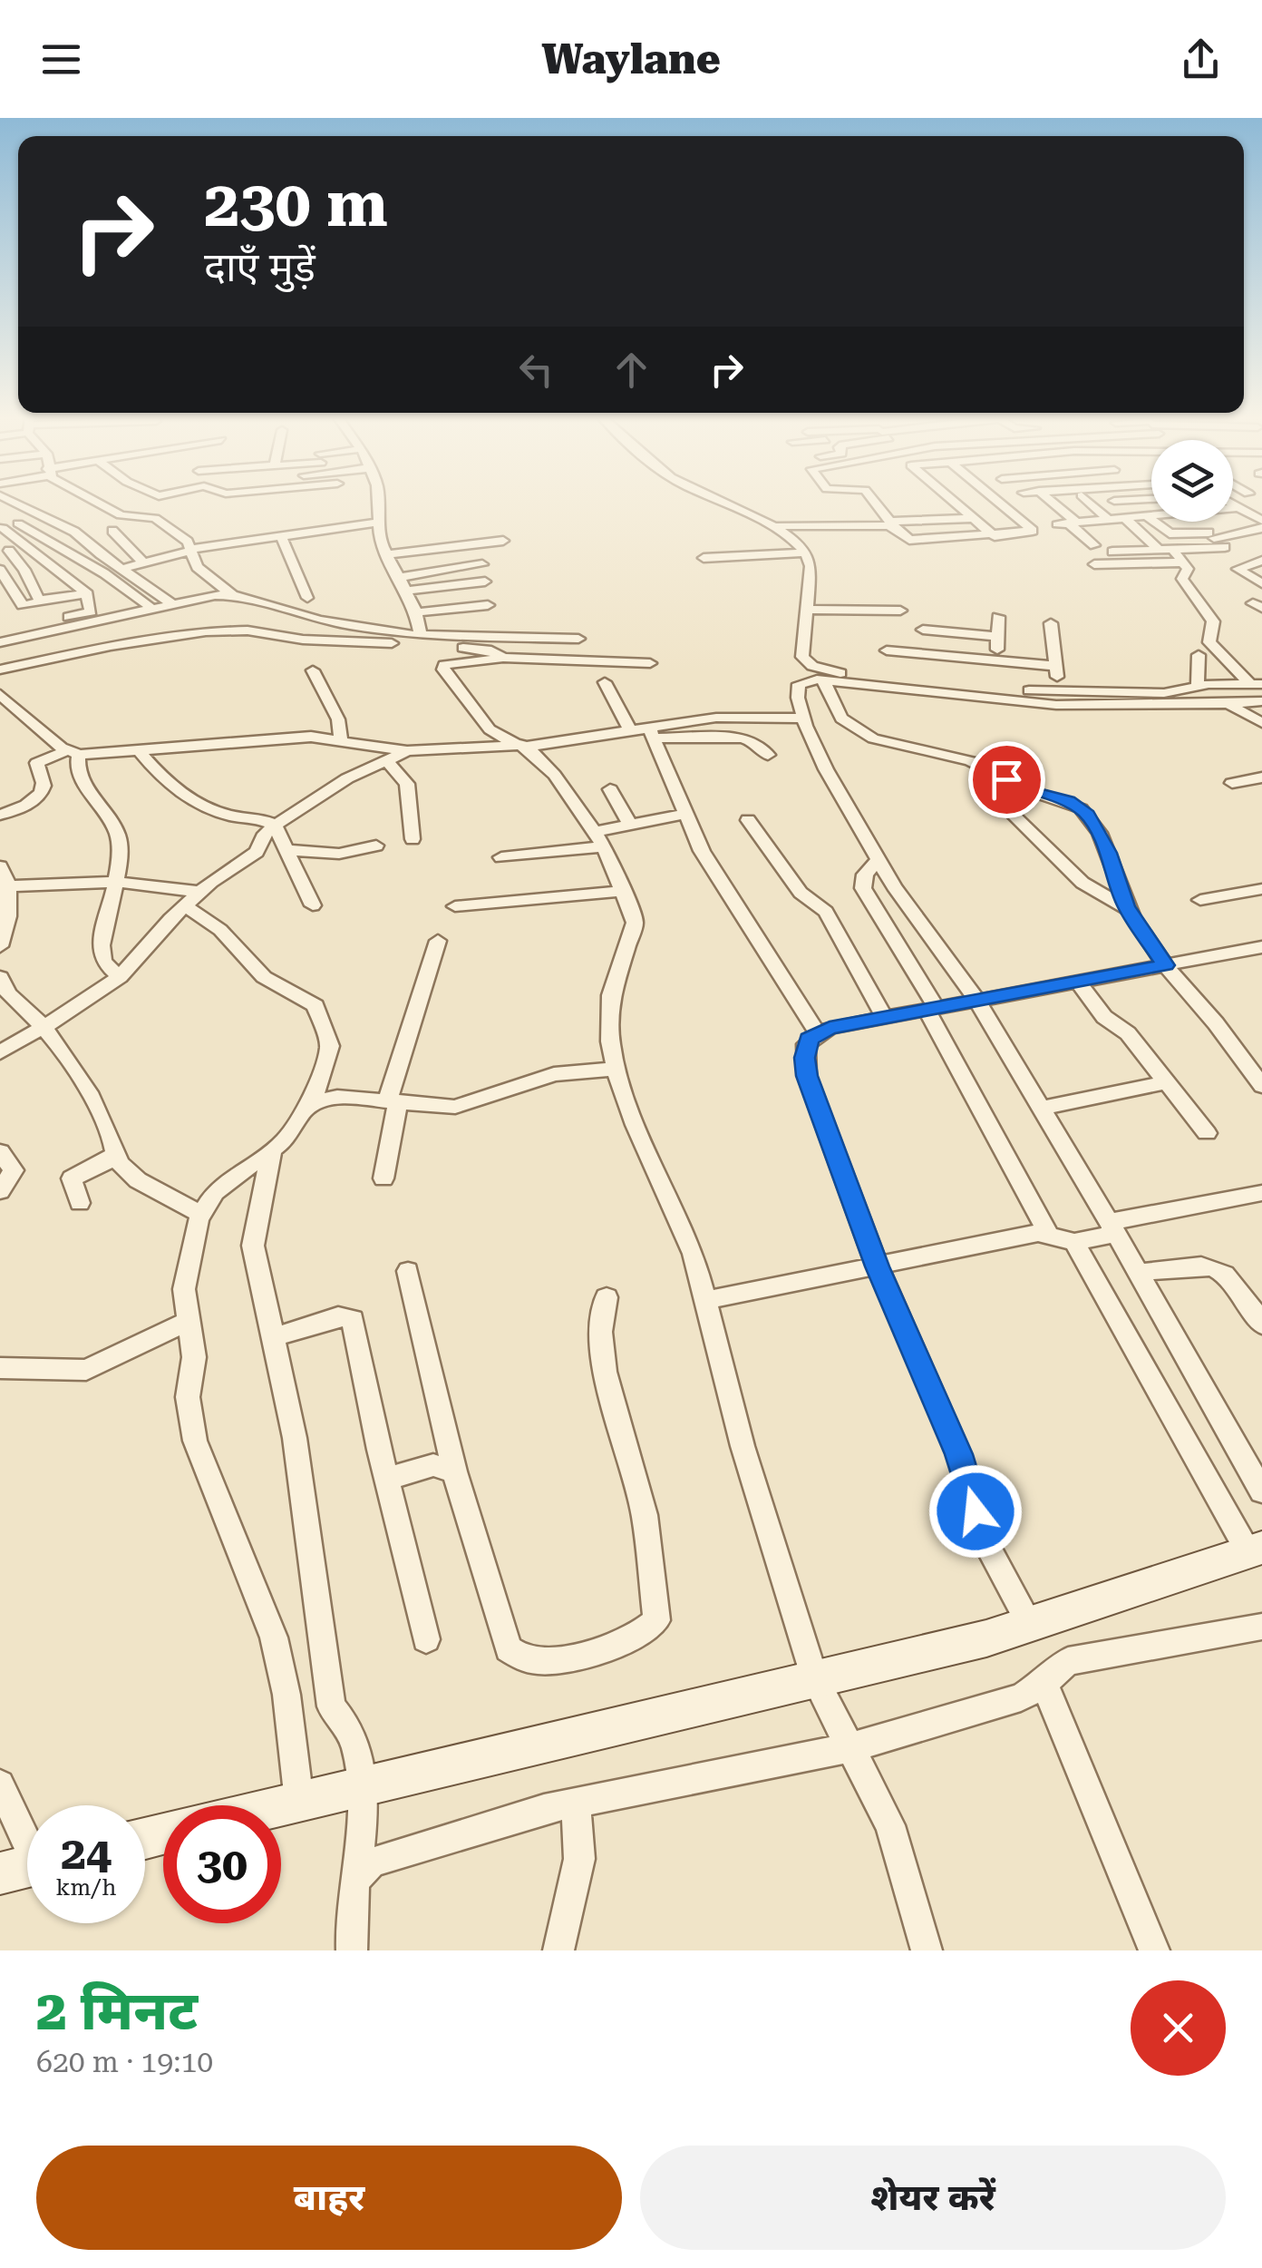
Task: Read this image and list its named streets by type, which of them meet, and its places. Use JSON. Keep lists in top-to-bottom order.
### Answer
{
  "page": {
    "header": "Waylane",
    "turn": ["230 m", "दाएँ मुड़ें"],
    "speed": "24 km/h",
    "limit": "30",
    "heading": ["2 मिनट", "620 m · 19:10"],
    "buttons": ["बाहर", "शेयर करें"]
  }
}
